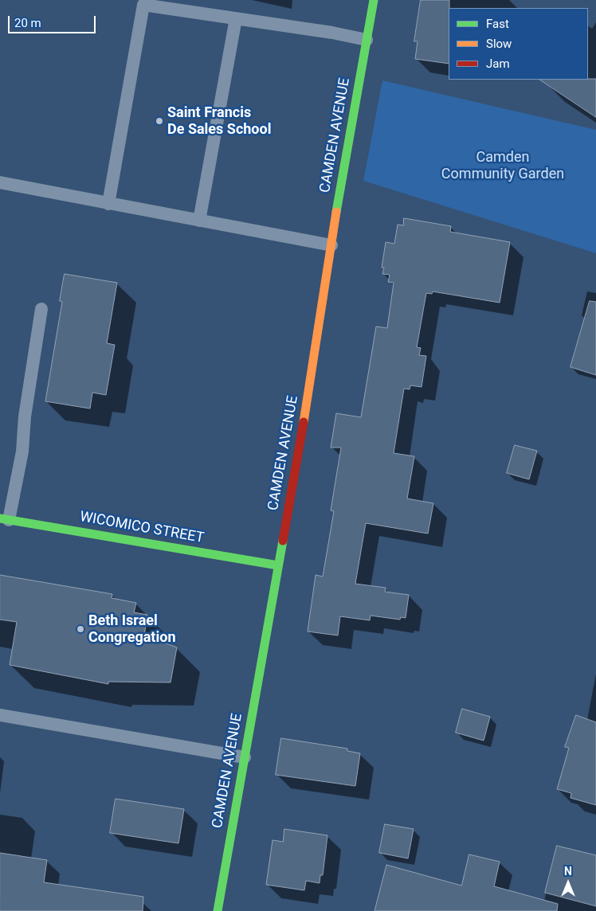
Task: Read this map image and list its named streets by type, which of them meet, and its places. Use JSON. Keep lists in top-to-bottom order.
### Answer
{
  "streets": {
    "street": ["CAMDEN AVENUE", "WICOMICO STREET"]
  },
  "crossings": [
    ["CAMDEN AVENUE", "WICOMICO STREET"]
  ],
  "parks": ["Camden Community Garden"],
  "places": ["Saint Francis De Sales School", "Beth Israel Congregation"],
  "legend": ["Fast", "Slow", "Jam"],
  "scale_bar": "20 m",
  "north": "top"
}
